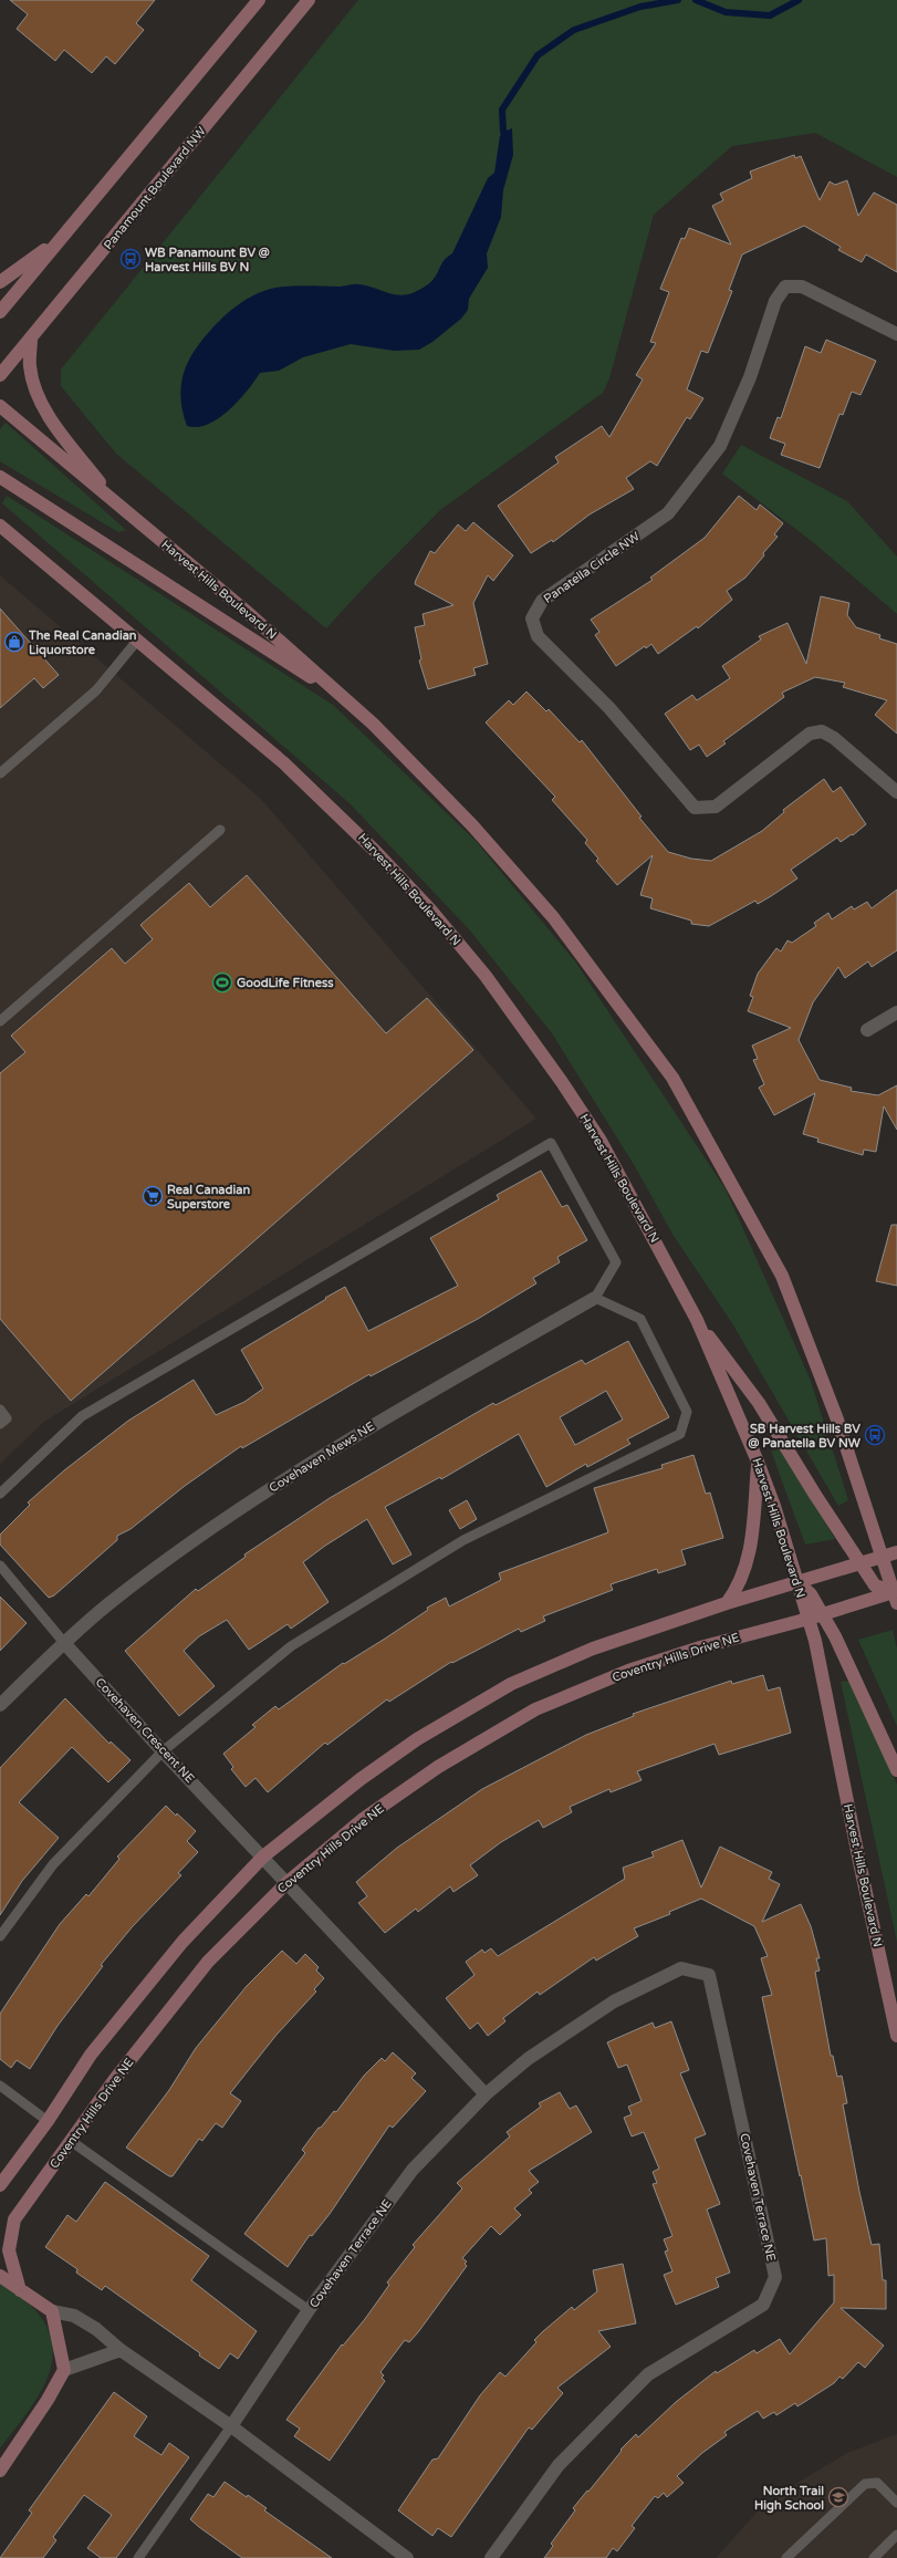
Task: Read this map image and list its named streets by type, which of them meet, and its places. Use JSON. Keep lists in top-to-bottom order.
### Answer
{
  "streets": {
    "main road": ["Panamount Boulevard NW", "Harvest Hills Boulevard N", "Coventry Hills Drive NE"],
    "street": [
      "Panatella Circle NW",
      "Covehaven Mews NE",
      "Covehaven Crescent NE",
      "Covehaven Terrace NE"
    ]
  },
  "crossings": [
    ["Harvest Hills Boulevard N", "Coventry Hills Drive NE"],
    ["Covehaven Mews NE", "Covehaven Crescent NE"],
    ["Coventry Hills Drive NE", "Covehaven Crescent NE"]
  ],
  "places": {
    "bus stop": ["WB Panamount BV @ Harvest Hills BV N", "SB Harvest Hills BV @ Panatella BV NW"],
    "shop": ["The Real Canadian Liquorstore"],
    "sports": ["GoodLife Fitness"],
    "supermarket": ["Real Canadian Superstore"],
    "school or university": ["North Trail High School"]
  }
}
